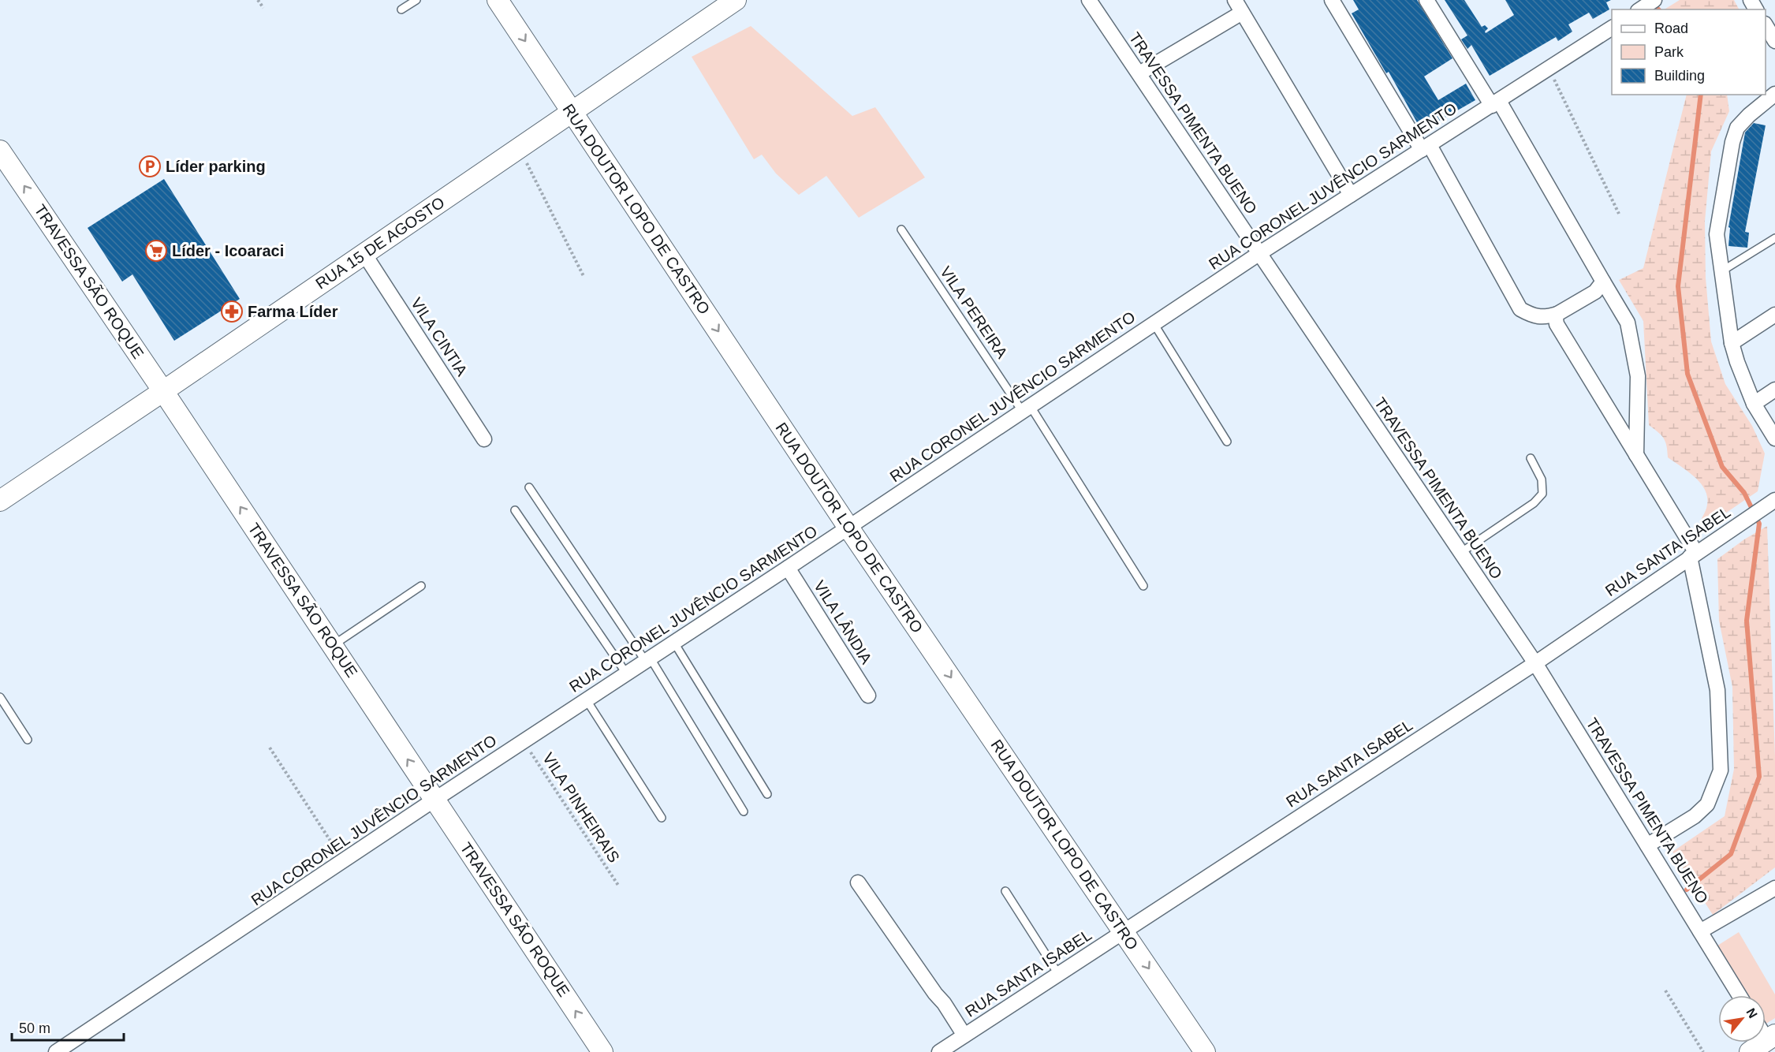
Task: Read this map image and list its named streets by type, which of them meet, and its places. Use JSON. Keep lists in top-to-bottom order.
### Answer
{
  "streets": {
    "main road": ["RUA DOUTOR LOPO DE CASTRO", "RUA 15 DE AGOSTO", "TRAVESSA SÃO ROQUE"],
    "street": [
      "TRAVESSA PIMENTA BUENO",
      "RUA CORONEL JUVÊNCIO SARMENTO",
      "VILA CINTIA",
      "RUA SANTA ISABEL",
      "VILA LÂNDIA"
    ],
    "lane": ["VILA PEREIRA"],
    "path": ["VILA PINHEIRAIS"]
  },
  "crossings": [
    ["TRAVESSA PIMENTA BUENO", "RUA CORONEL JUVÊNCIO SARMENTO"],
    ["TRAVESSA PIMENTA BUENO", "RUA SANTA ISABEL"],
    ["RUA CORONEL JUVÊNCIO SARMENTO", "RUA DOUTOR LOPO DE CASTRO"],
    ["RUA CORONEL JUVÊNCIO SARMENTO", "TRAVESSA SÃO ROQUE"],
    ["RUA CORONEL JUVÊNCIO SARMENTO", "VILA PEREIRA"],
    ["RUA CORONEL JUVÊNCIO SARMENTO", "VILA LÂNDIA"],
    ["RUA CORONEL JUVÊNCIO SARMENTO", "VILA PINHEIRAIS"],
    ["RUA DOUTOR LOPO DE CASTRO", "RUA 15 DE AGOSTO"],
    ["RUA DOUTOR LOPO DE CASTRO", "RUA SANTA ISABEL"],
    ["RUA 15 DE AGOSTO", "TRAVESSA SÃO ROQUE"],
    ["RUA 15 DE AGOSTO", "VILA CINTIA"]
  ],
  "one_way": ["RUA DOUTOR LOPO DE CASTRO", "TRAVESSA SÃO ROQUE"],
  "places": {
    "parking": ["Líder parking"],
    "supermarket": ["Líder - Icoaraci"],
    "pharmacy": ["Farma Líder"]
  },
  "legend": ["Road", "Park", "Building"],
  "scale_bar": "50 m",
  "north": "top right"
}
